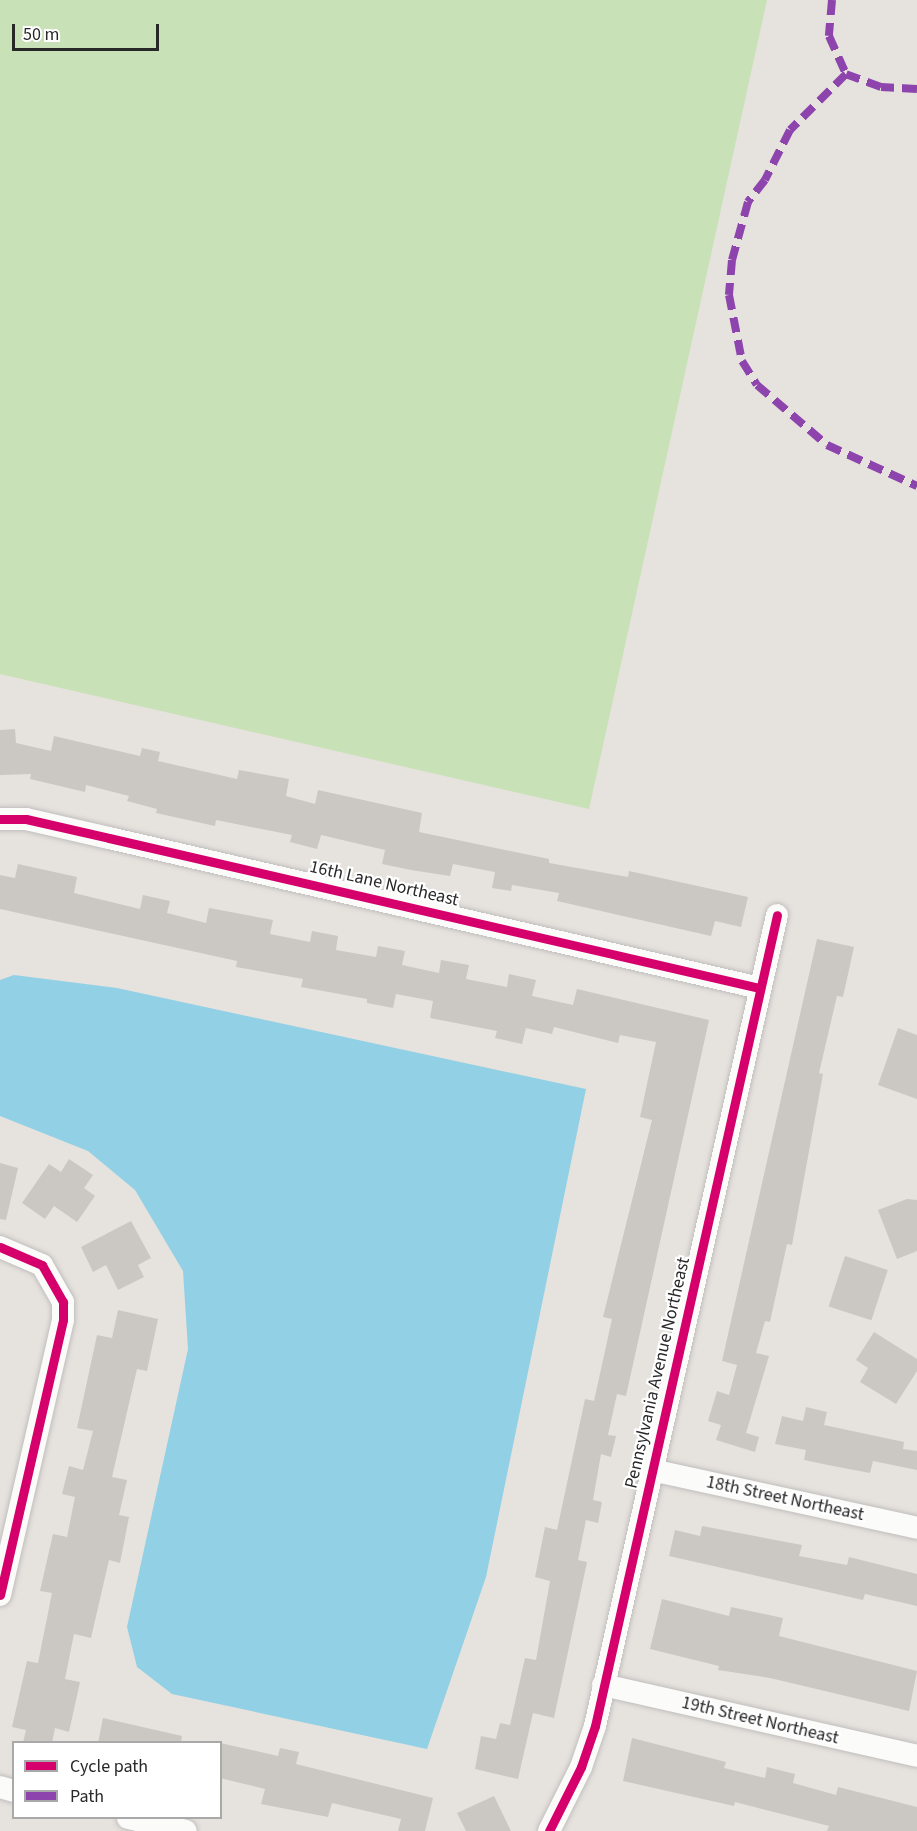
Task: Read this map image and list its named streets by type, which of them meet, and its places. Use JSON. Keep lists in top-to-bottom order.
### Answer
{
  "streets": {
    "street": [
      "16th Lane Northeast",
      "Pennsylvania Avenue Northeast",
      "18th Street Northeast",
      "19th Street Northeast"
    ]
  },
  "crossings": [
    ["16th Lane Northeast", "Pennsylvania Avenue Northeast"],
    ["Pennsylvania Avenue Northeast", "18th Street Northeast"],
    ["Pennsylvania Avenue Northeast", "19th Street Northeast"]
  ],
  "legend": ["Cycle path", "Path"],
  "scale_bar": "50 m"
}
